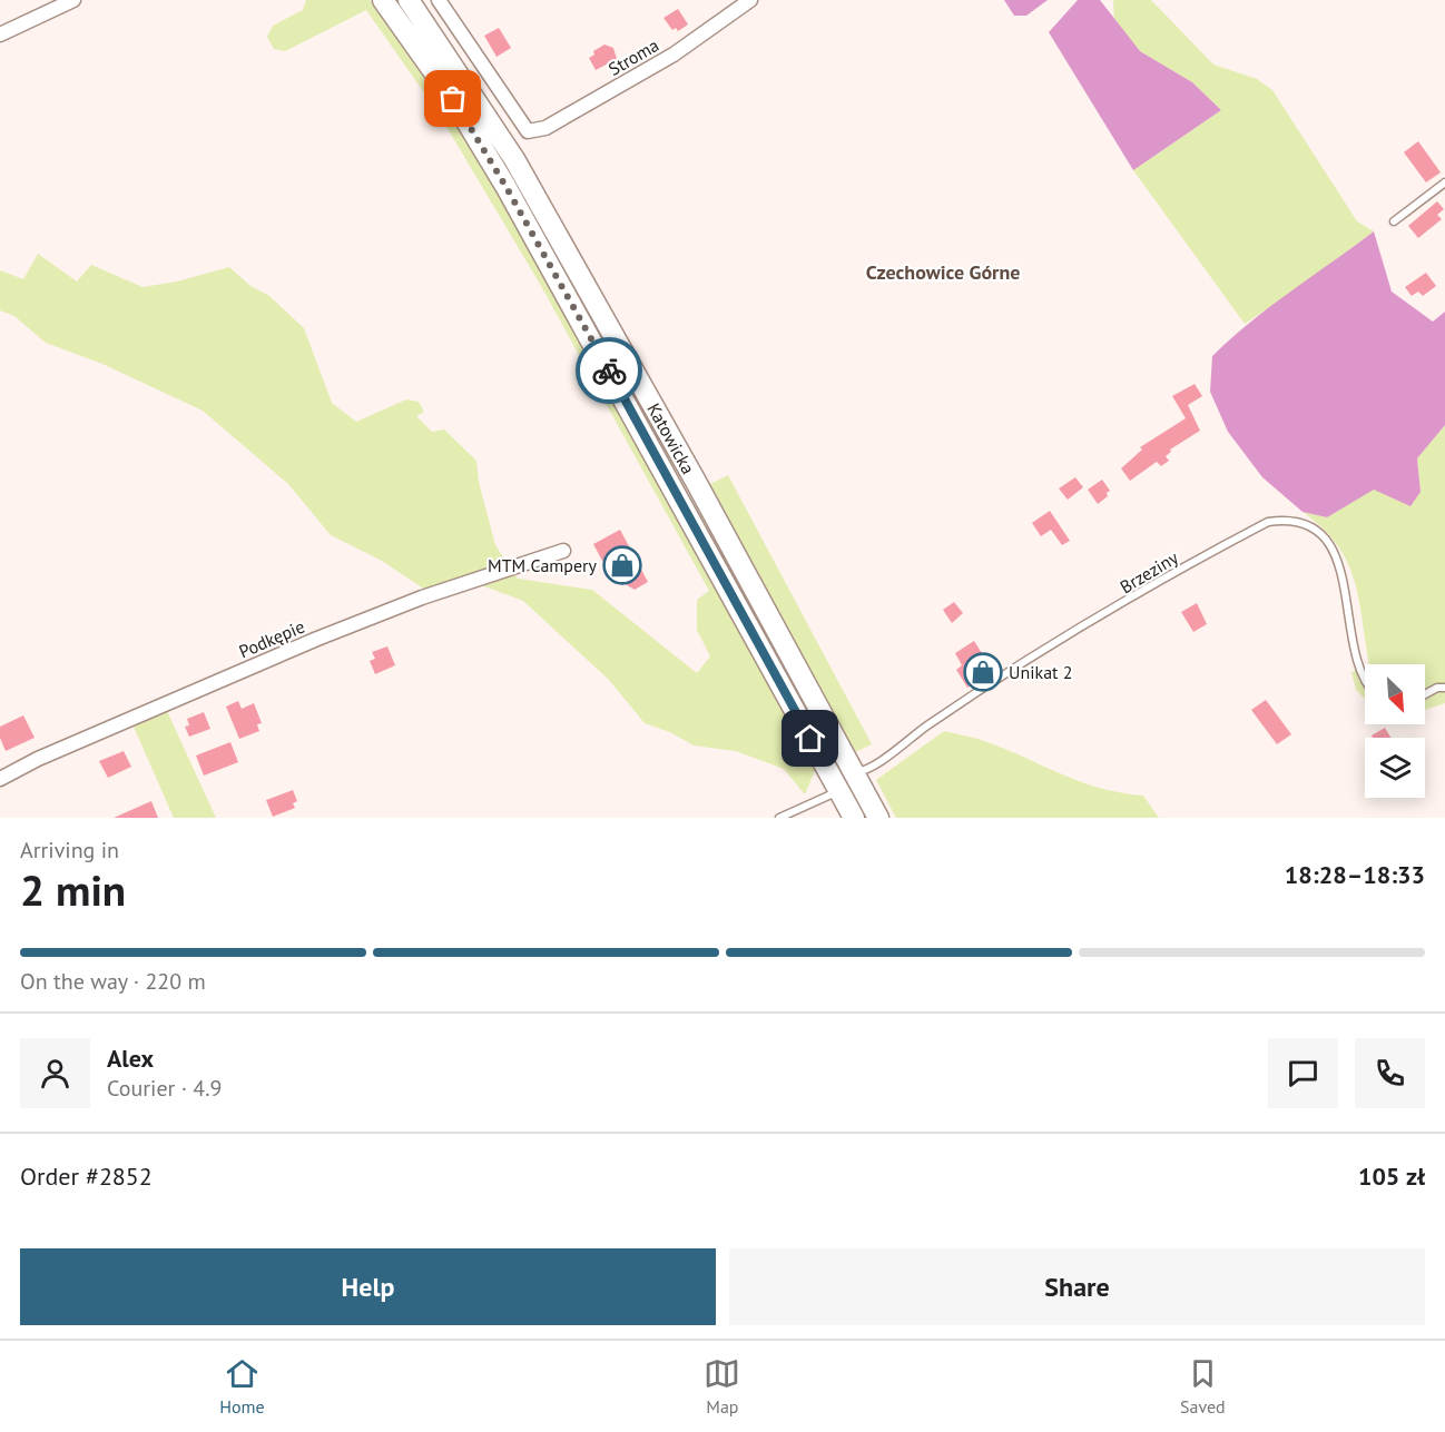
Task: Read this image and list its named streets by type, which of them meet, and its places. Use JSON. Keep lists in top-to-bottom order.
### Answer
{
  "streets": {
    "main road": ["Katowicka"],
    "street": ["Stroma", "Podkępie"],
    "lane": ["Brzeziny"]
  },
  "crossings": [
    ["Katowicka", "Brzeziny"]
  ],
  "districts": ["Czechowice Górne"],
  "places": {
    "shop": ["MTM Campery", "Unikat 2"]
  },
  "north": "bottom right",
  "page": {
    "heading": ["2 min", "Arriving in", "18:28–18:33"],
    "panel": [
      "Alex",
      "Courier · 4.9",
      "Order #2852",
      "105 zł"
    ],
    "bar": "On the way · 220 m",
    "buttons": ["Help", "Share"],
    "tabs": ["Home", "Map", "Saved"]
  }
}
